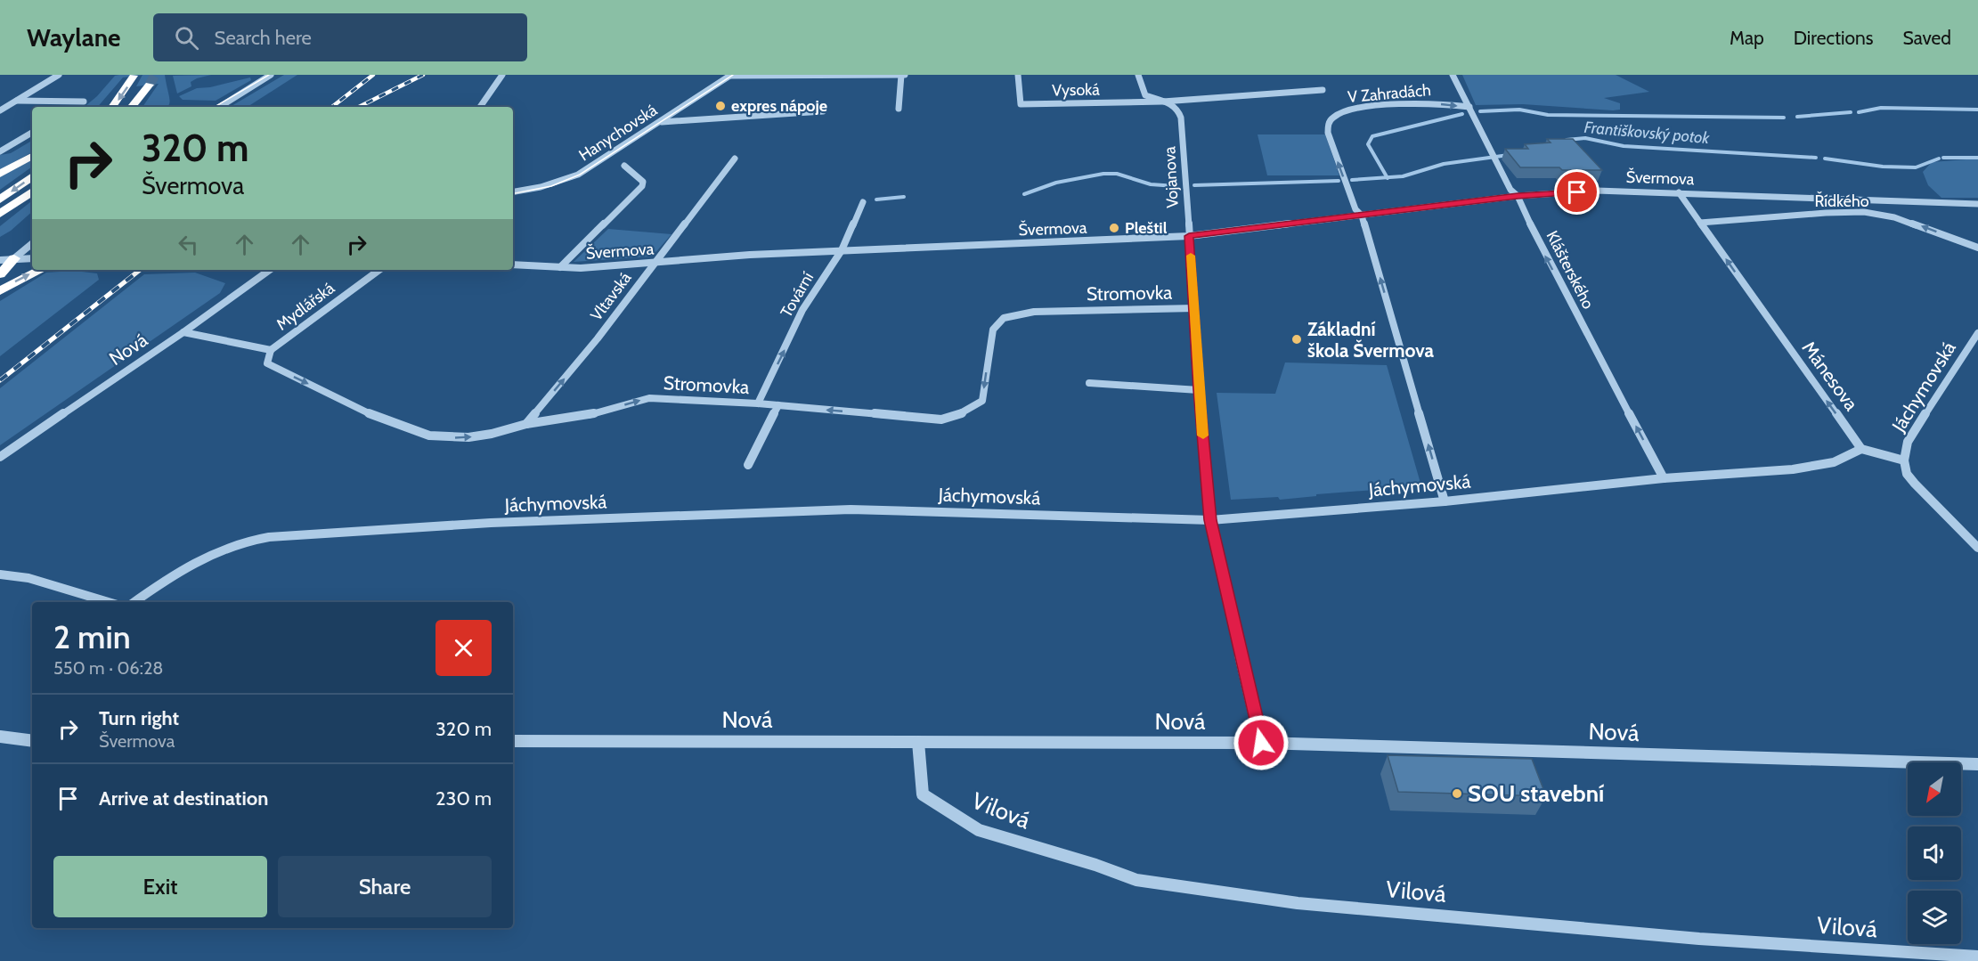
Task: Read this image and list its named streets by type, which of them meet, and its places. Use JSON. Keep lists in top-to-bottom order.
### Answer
{
  "streets": {
    "street": [
      "Vysoká",
      "V Zahradách",
      "Hanychovská",
      "Vojanova",
      "Švermova",
      "Řídkého",
      "Klášterského",
      "Stromovka",
      "Tovární",
      "Vltavská",
      "Mydlářská",
      "Nová",
      "Mánesova",
      "Jáchymovská",
      "Vilová"
    ]
  },
  "crossings": [
    ["Vysoká", "Vojanova"],
    ["V Zahradách", "Švermova"],
    ["V Zahradách", "Klášterského"],
    ["V Zahradách", "Jáchymovská"],
    ["Vojanova", "Švermova"],
    ["Vojanova", "Stromovka"],
    ["Vojanova", "Nová"],
    ["Vojanova", "Jáchymovská"],
    ["Švermova", "Klášterského"],
    ["Švermova", "Tovární"],
    ["Švermova", "Vltavská"],
    ["Švermova", "Mánesova"],
    ["Řídkého", "Mánesova"],
    ["Klášterského", "Jáchymovská"],
    ["Stromovka", "Tovární"],
    ["Stromovka", "Vltavská"],
    ["Stromovka", "Mydlářská"],
    ["Nová", "Vilová"],
    ["Mánesova", "Jáchymovská"]
  ],
  "one_way": [
    "Řídkého",
    "Klášterského",
    "Tovární",
    "Vltavská",
    "Mánesova"
  ],
  "water": ["Františkovský potok"],
  "places": [
    "expres nápoje",
    "Pleštil",
    "Základní škola Švermova",
    "SOU stavební"
  ],
  "north": "bottom left",
  "page": {
    "header": "Waylane",
    "search": "Search here",
    "nav": ["Map", "Directions", "Saved"],
    "turn": ["320 m", "Švermova"],
    "heading": ["2 min", "550 m · 06:28"],
    "list": [
      {
        "name": "Turn right",
        "note": "Švermova",
        "value": "320 m"
      },
      {
        "name": "Arrive at destination",
        "value": "230 m"
      }
    ],
    "buttons": ["Exit", "Share"]
  }
}
